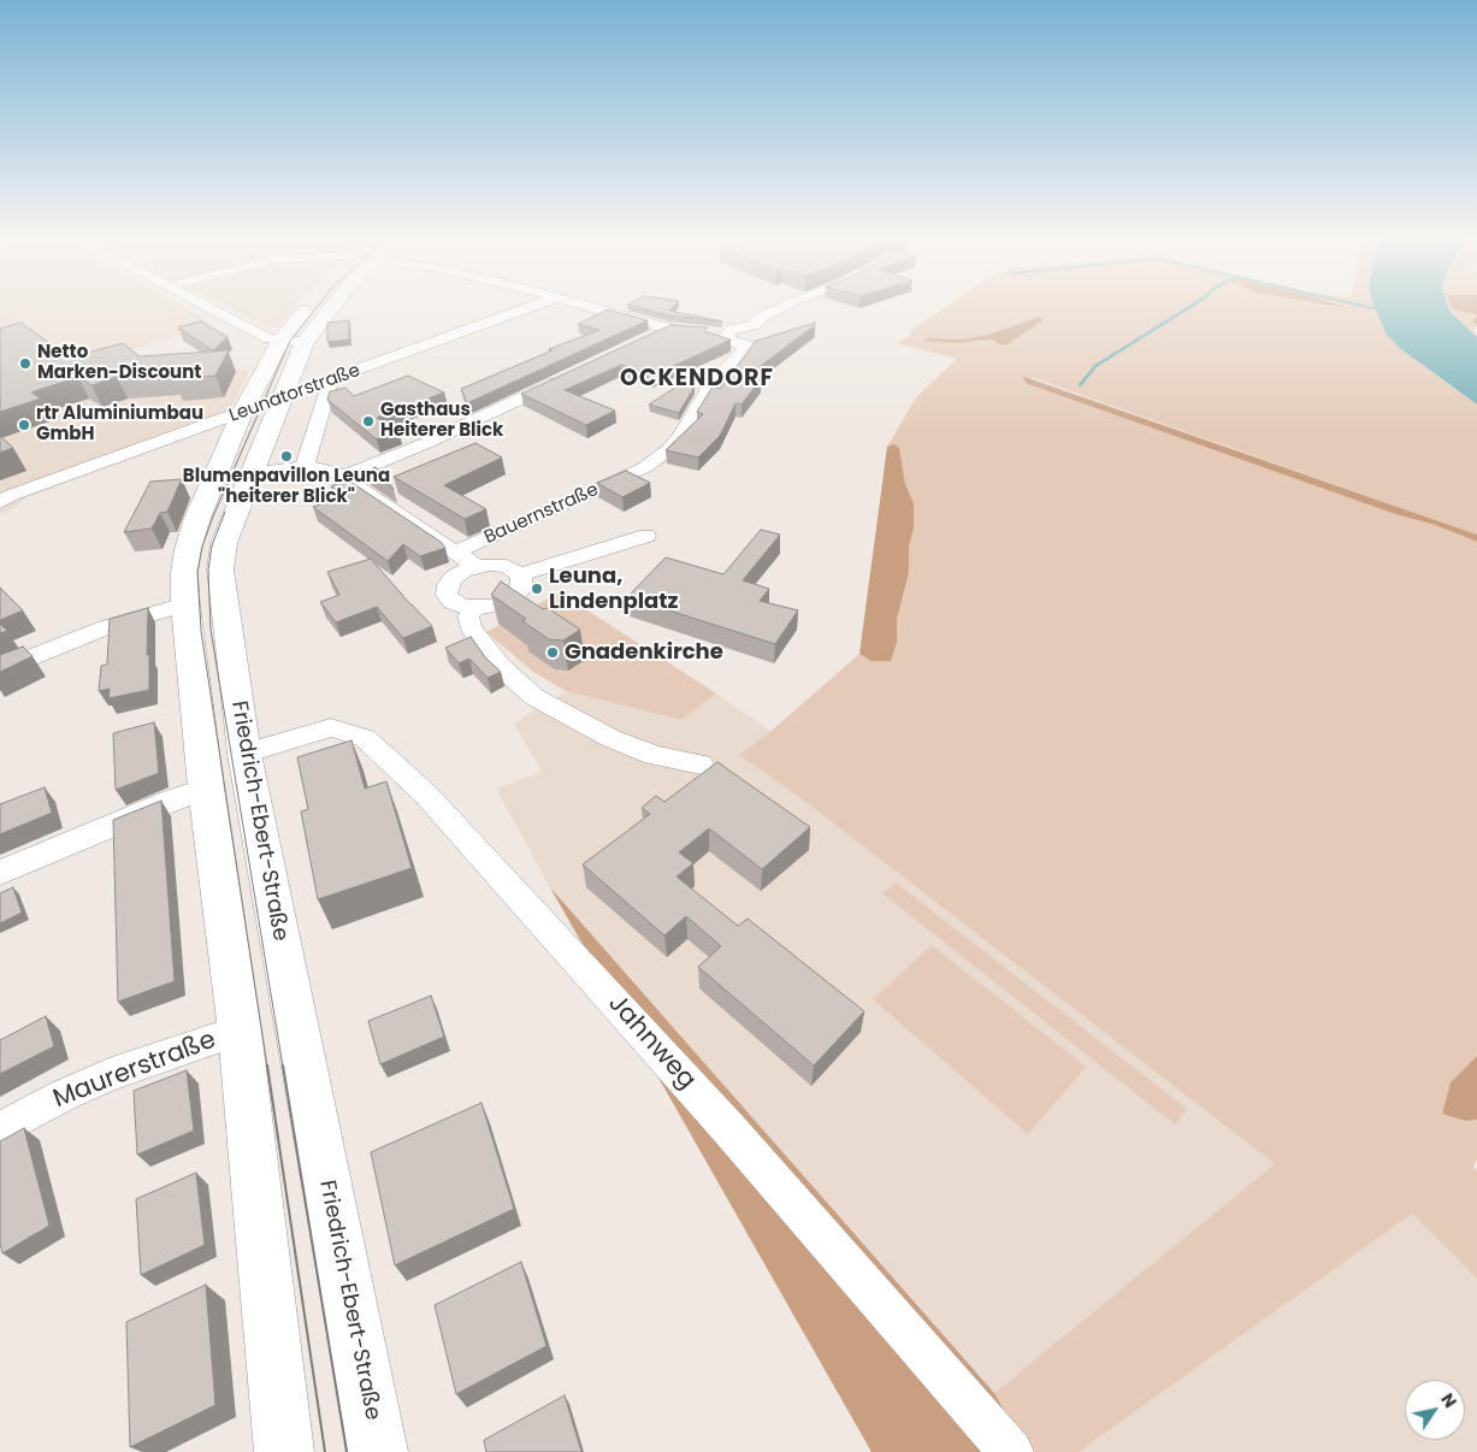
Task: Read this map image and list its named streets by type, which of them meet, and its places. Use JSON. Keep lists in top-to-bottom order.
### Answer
{
  "streets": {
    "main road": ["Friedrich-Ebert-Straße"],
    "street": [
      "Leunatorstraße",
      "Bauernstraße",
      "Jahnweg",
      "Maurerstraße"
    ]
  },
  "crossings": [
    ["Leunatorstraße", "Friedrich-Ebert-Straße"],
    ["Friedrich-Ebert-Straße", "Jahnweg"],
    ["Friedrich-Ebert-Straße", "Maurerstraße"]
  ],
  "districts": ["OCKENDORF"],
  "places": [
    "Netto Marken-Discount",
    "Gasthaus Heiterer Blick",
    "rtr Aluminiumbau GmbH",
    "Blumenpavillon Leuna \"heiterer Blick\"",
    "Leuna, Lindenplatz",
    "Gnadenkirche"
  ],
  "north": "top right"
}
